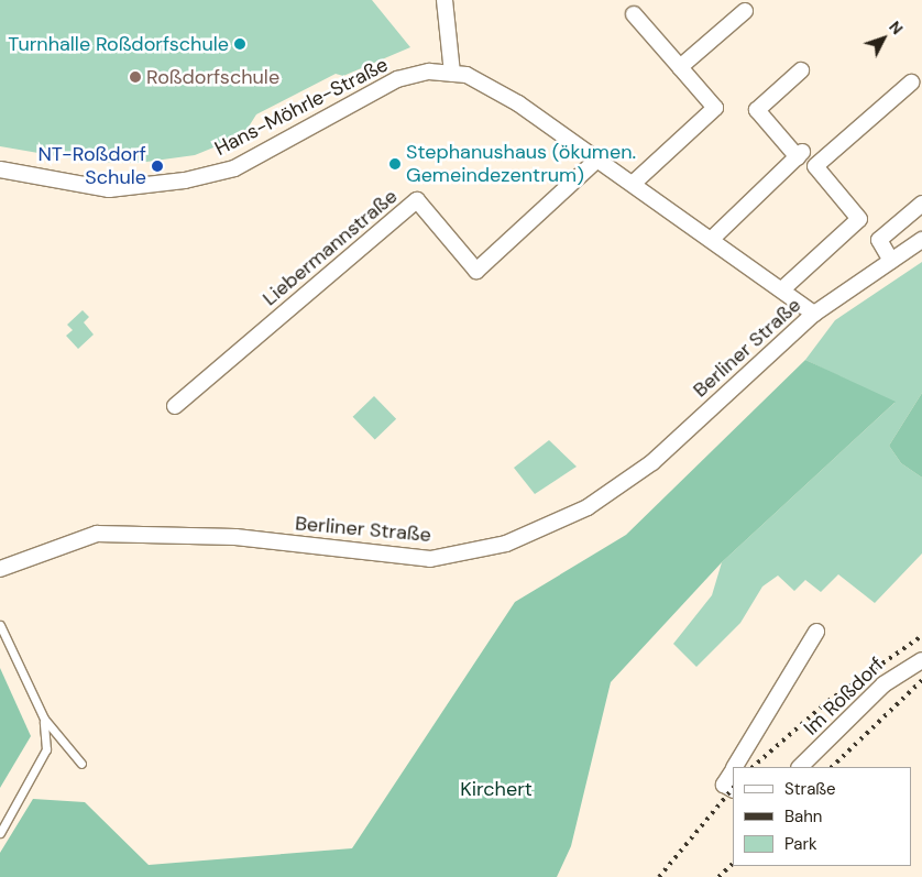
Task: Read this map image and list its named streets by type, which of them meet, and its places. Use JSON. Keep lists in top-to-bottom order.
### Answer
{
  "streets": {
    "street": [
      "Hans-Möhrle-Straße",
      "Liebermannstraße",
      "Berliner Straße",
      "Im Roßdorf"
    ]
  },
  "crossings": [
    ["Hans-Möhrle-Straße", "Liebermannstraße"],
    ["Hans-Möhrle-Straße", "Berliner Straße"]
  ],
  "parks": ["Kirchert"],
  "places": [
    "Turnhalle Roßdorfschule",
    "Roßdorfschule",
    "Stephanushaus (ökumen. Gemeindezentrum)",
    "NT-Roßdorf Schule"
  ],
  "legend": ["Straße", "Bahn", "Park"],
  "north": "top right"
}
